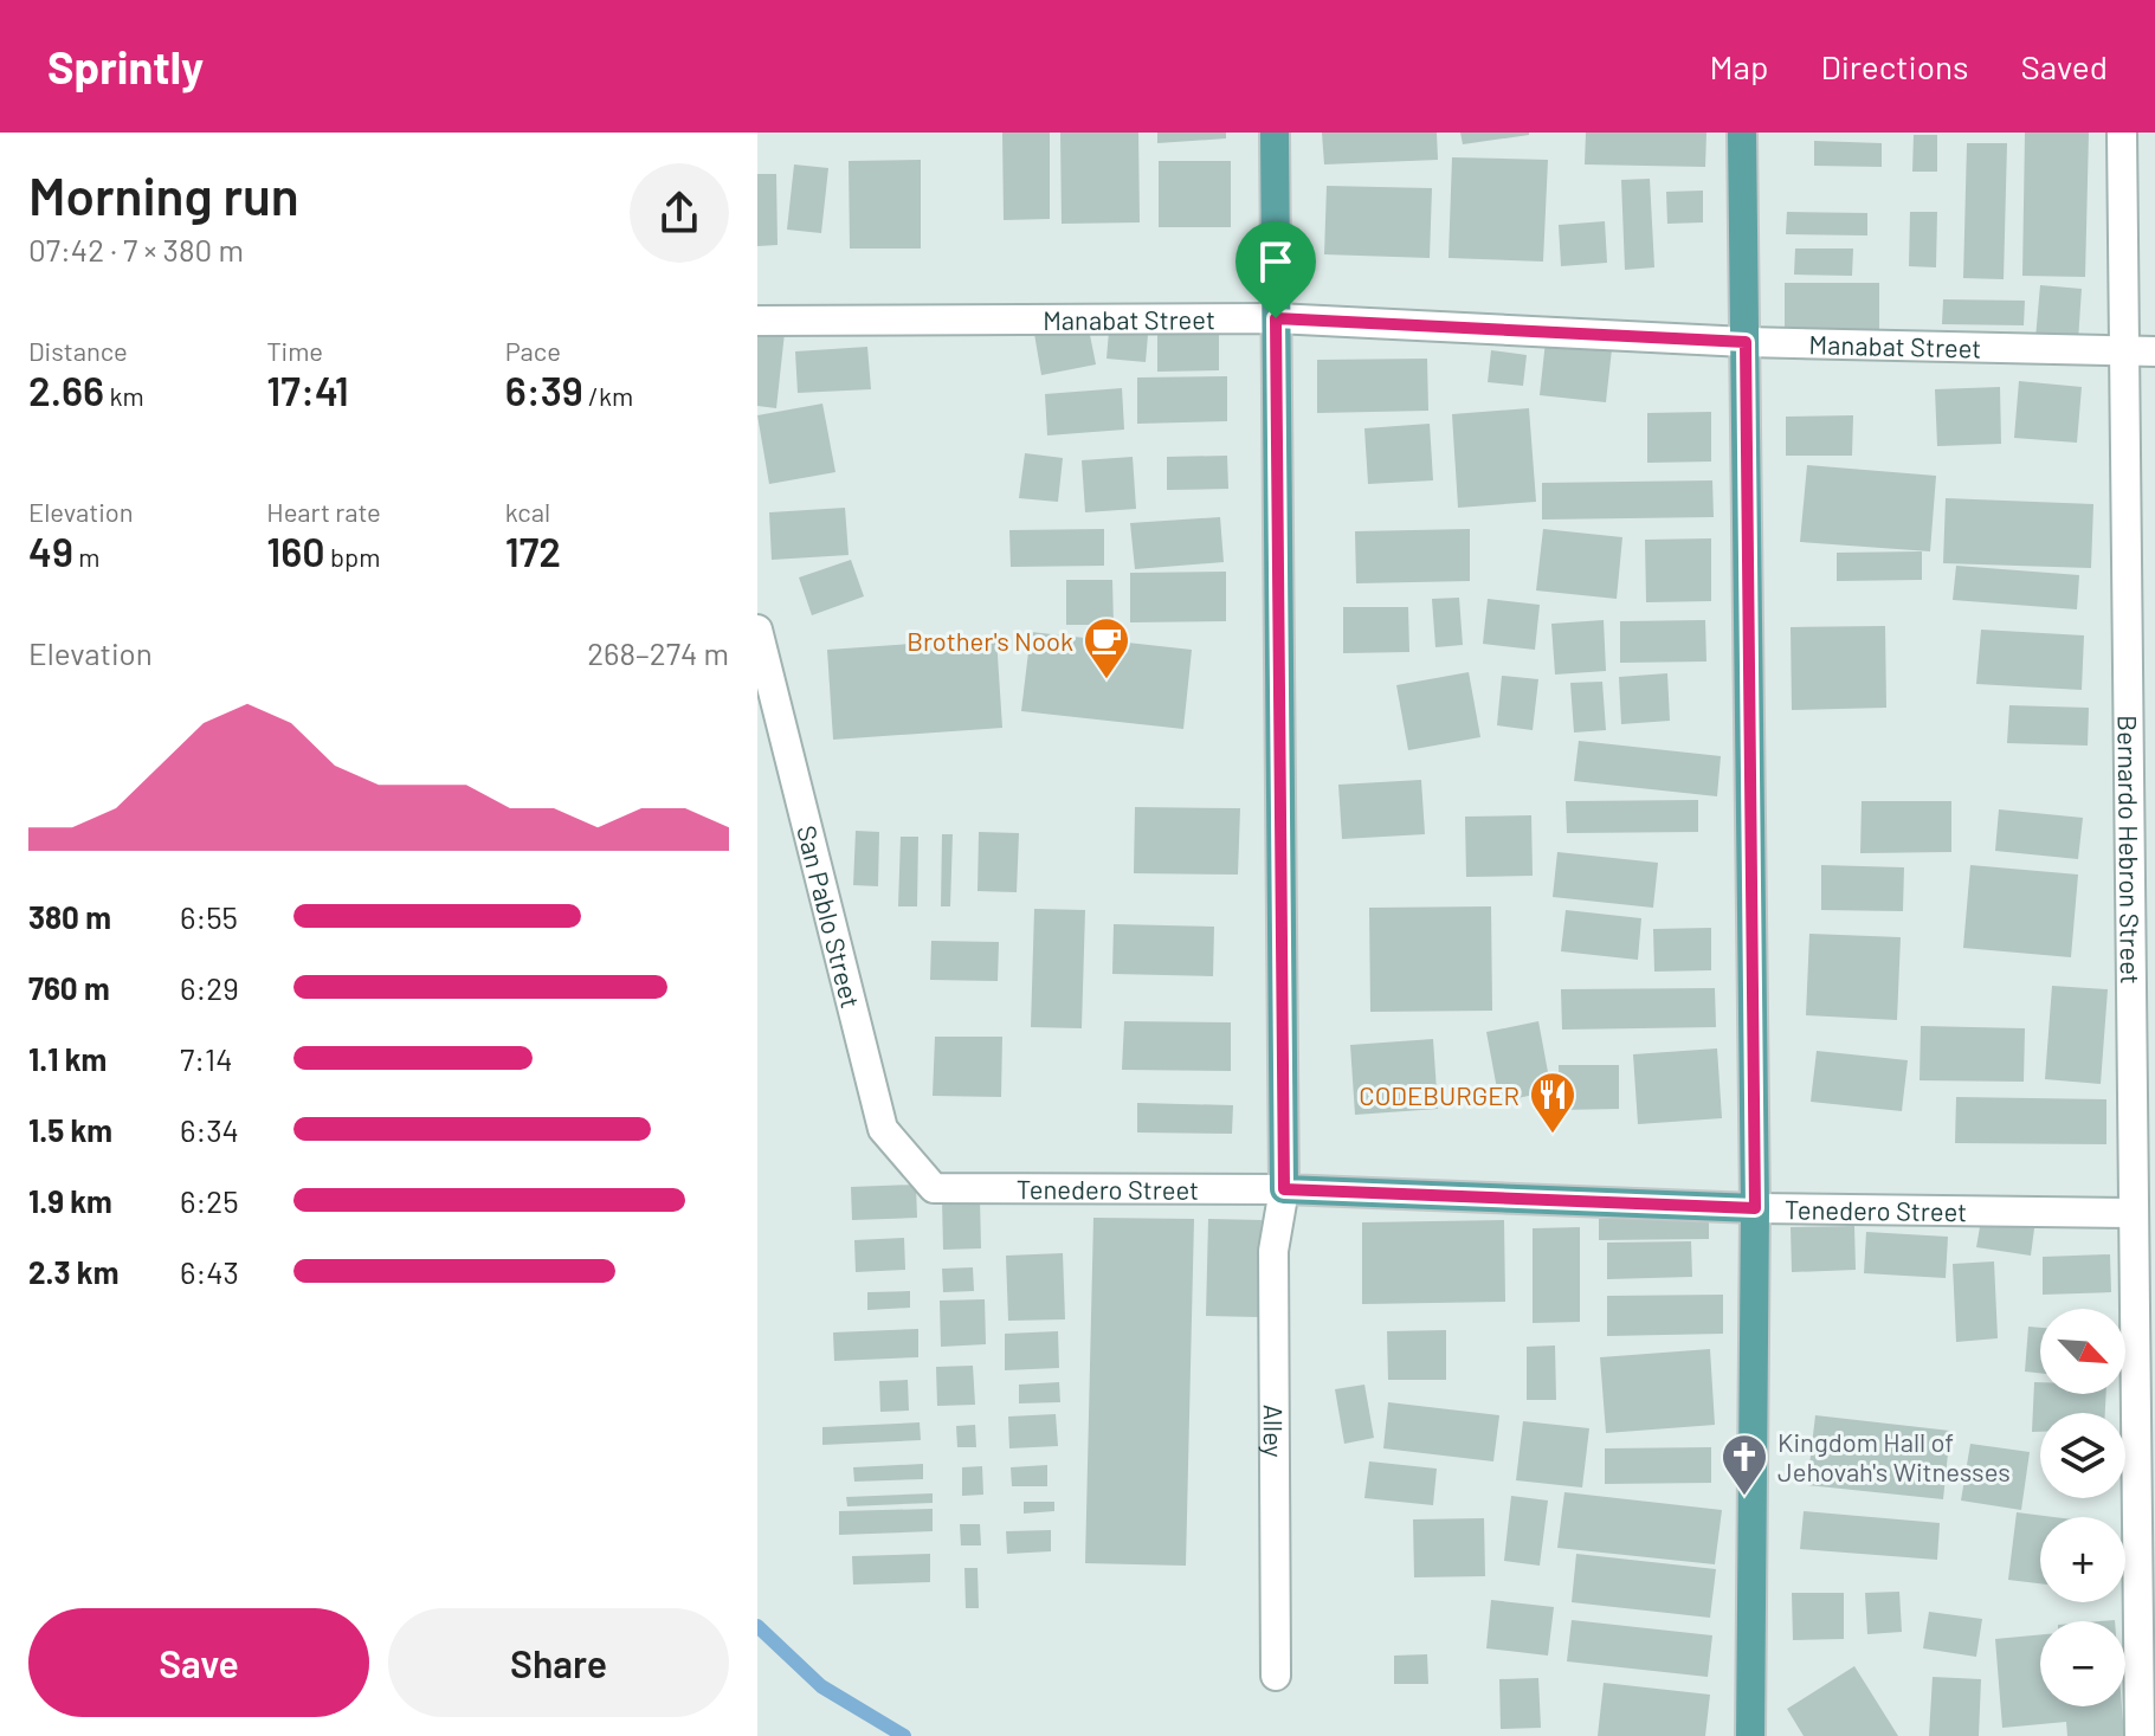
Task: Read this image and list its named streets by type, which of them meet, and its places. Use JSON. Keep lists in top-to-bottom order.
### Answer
{
  "streets": {
    "main road": ["Tenedero Street"],
    "street": [
      "Manabat Street",
      "Bernardo Hebron Street",
      "San Pablo Street",
      "Alley"
    ]
  },
  "crossings": [
    ["Manabat Street", "Bernardo Hebron Street"],
    ["Bernardo Hebron Street", "Tenedero Street"],
    ["San Pablo Street", "Tenedero Street"],
    ["Tenedero Street", "Alley"]
  ],
  "places": {
    "cafe": ["Brother's Nook"],
    "restaurant": ["CODEBURGER"],
    "church": ["Kingdom Hall of Jehovah's Witnesses"]
  },
  "north": "bottom right",
  "page": {
    "header": "Sprintly",
    "nav": ["Map", "Directions", "Saved"],
    "heading": ["Morning run", "07:42 · 7 × 380 m"],
    "stats": [
      ["Distance", "2.66 km"],
      ["Time", "17:41"],
      ["Pace", "6:39 /km"],
      ["Elevation", "49 m"],
      ["Heart rate", "160 bpm"],
      ["kcal", "172"]
    ],
    "chart": ["Elevation", "268–274 m"],
    "list": [
      {
        "name": "380 m",
        "note": "6:55"
      },
      {
        "name": "760 m",
        "note": "6:29"
      },
      {
        "name": "1.1 km",
        "note": "7:14"
      },
      {
        "name": "1.5 km",
        "note": "6:34"
      },
      {
        "name": "1.9 km",
        "note": "6:25"
      },
      {
        "name": "2.3 km",
        "note": "6:43"
      }
    ],
    "map_buttons": ["+", "−"],
    "buttons": ["Save", "Share"]
  }
}
